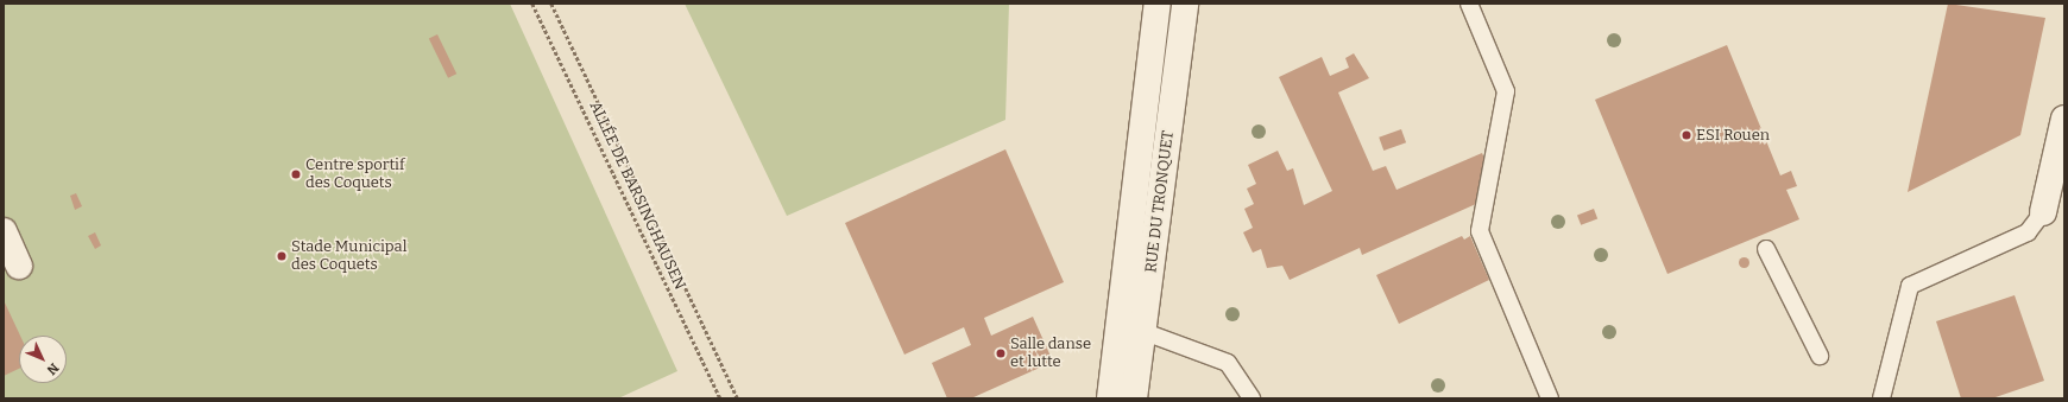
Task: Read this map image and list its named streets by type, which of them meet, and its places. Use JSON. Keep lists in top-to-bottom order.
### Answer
{
  "streets": {
    "street": ["RUE DU TRONQUET"],
    "path": ["ALLÉE DE BARSINGHAUSEN"]
  },
  "places": [
    "ESI Rouen",
    "Centre sportif des Coquets",
    "Stade Municipal des Coquets",
    "Salle danse et lutte"
  ],
  "north": "bottom right"
}
